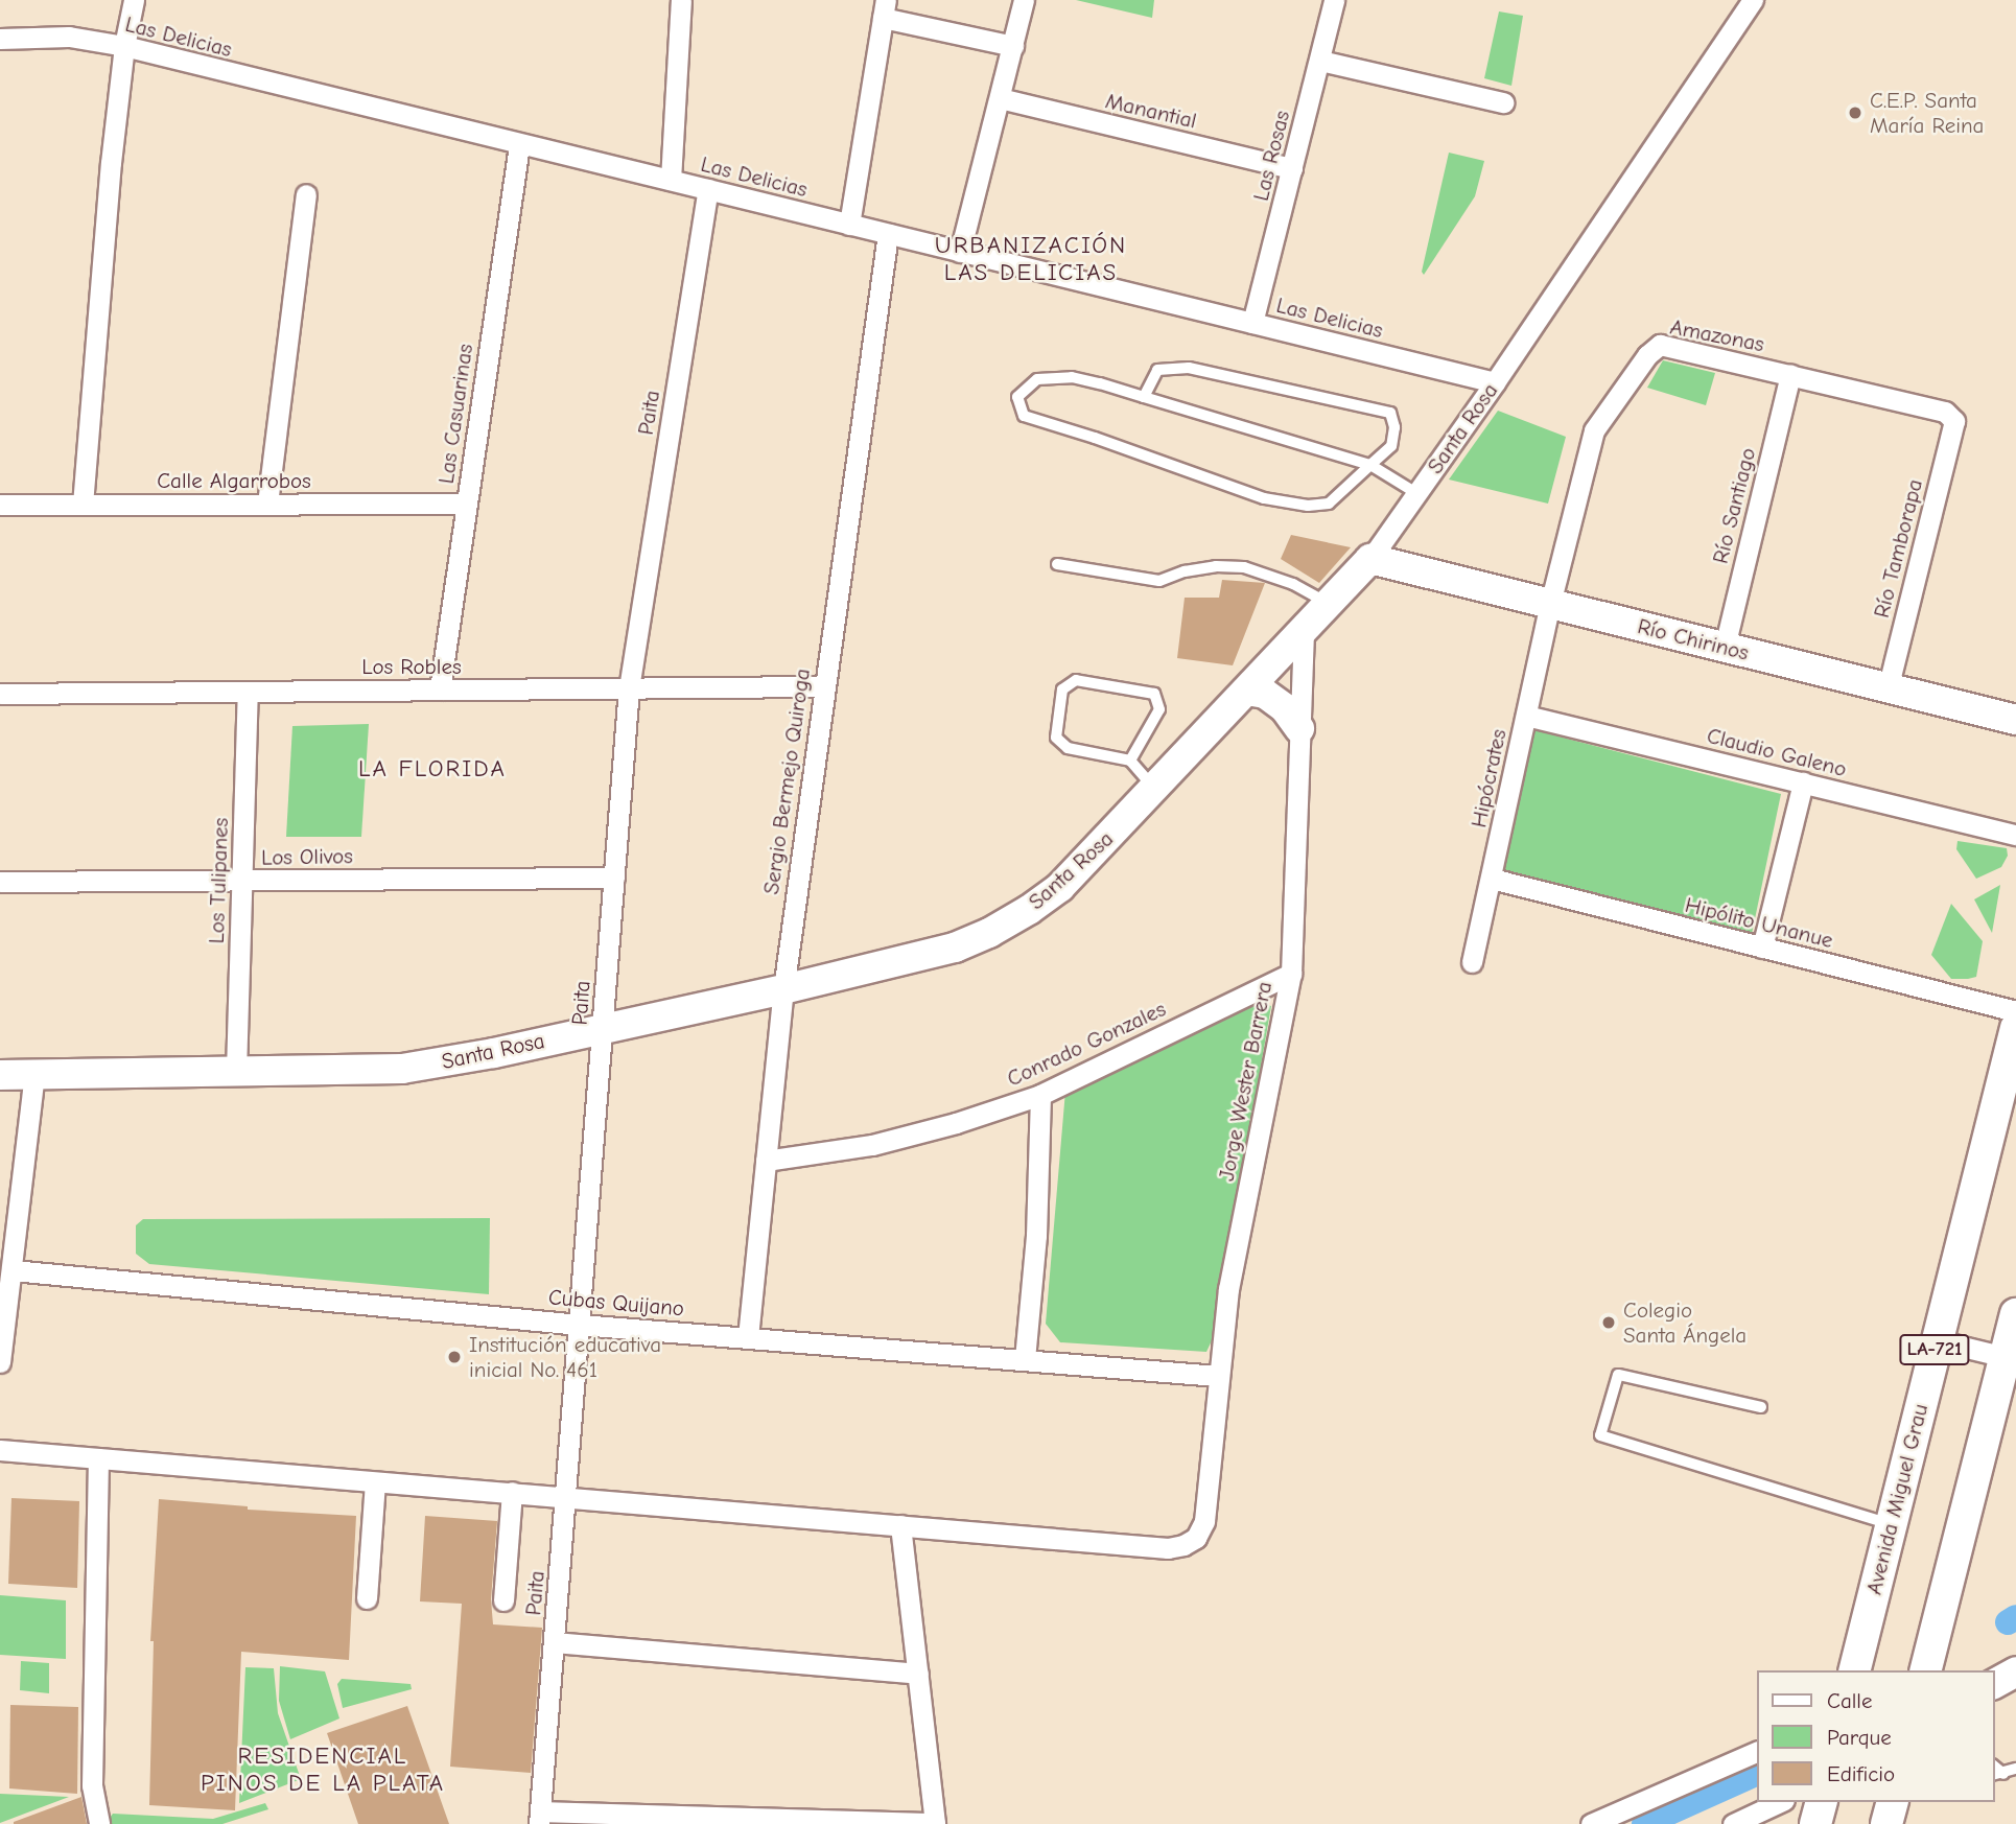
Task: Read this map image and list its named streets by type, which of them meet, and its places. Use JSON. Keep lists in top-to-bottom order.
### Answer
{
  "streets": {
    "main road": ["LA-721", "Avenida Miguel Grau"],
    "street": [
      "Las Delicias",
      "Manantial",
      "Las Rosas",
      "Amazonas",
      "Paita",
      "Las Casuarinas",
      "Santa Rosa",
      "Calle Algarrobos",
      "Río Santiago",
      "Río Tamborapa",
      "Río Chirinos",
      "Los Robles",
      "Claudio Galeno",
      "Hipócrates",
      "Sergio Bermejo Quiroga",
      "Los Olivos",
      "Los Tulipanes",
      "Hipólito Unanue",
      "Conrado Gonzales",
      "Jorge Wester Barrera",
      "Cubas Quijano"
    ]
  },
  "crossings": [
    ["Las Delicias", "Las Rosas"],
    ["Las Delicias", "Paita"],
    ["Las Delicias", "Las Casuarinas"],
    ["Las Delicias", "Santa Rosa"],
    ["Las Delicias", "Sergio Bermejo Quiroga"],
    ["Manantial", "Las Rosas"],
    ["Amazonas", "Río Santiago"],
    ["Amazonas", "Río Tamborapa"],
    ["Amazonas", "Río Chirinos"],
    ["Amazonas", "Hipócrates"],
    ["Paita", "Santa Rosa"],
    ["Paita", "Los Robles"],
    ["Paita", "Los Olivos"],
    ["Paita", "Cubas Quijano"],
    ["Las Casuarinas", "Calle Algarrobos"],
    ["Las Casuarinas", "Los Robles"],
    ["Santa Rosa", "Río Chirinos"],
    ["Santa Rosa", "Sergio Bermejo Quiroga"],
    ["Santa Rosa", "Los Tulipanes"],
    ["Santa Rosa", "Jorge Wester Barrera"],
    ["Río Santiago", "Río Chirinos"],
    ["Río Tamborapa", "Río Chirinos"],
    ["Río Chirinos", "Hipócrates"],
    ["Los Robles", "Sergio Bermejo Quiroga"],
    ["Los Robles", "Los Tulipanes"],
    ["Claudio Galeno", "Hipócrates"],
    ["Hipócrates", "Hipólito Unanue"],
    ["Sergio Bermejo Quiroga", "Conrado Gonzales"],
    ["Sergio Bermejo Quiroga", "Cubas Quijano"],
    ["Los Olivos", "Los Tulipanes"],
    ["Conrado Gonzales", "Jorge Wester Barrera"],
    ["Jorge Wester Barrera", "Cubas Quijano"]
  ],
  "districts": ["URBANIZACIÓN LAS DELICIAS", "LA FLORIDA", "RESIDENCIAL PINOS DE LA PLATA"],
  "places": ["C.E.P. Santa María Reina", "Colegio Santa Ángela", "Institución educativa inicial No. 461"],
  "legend": ["Calle", "Parque", "Edificio"]
}
